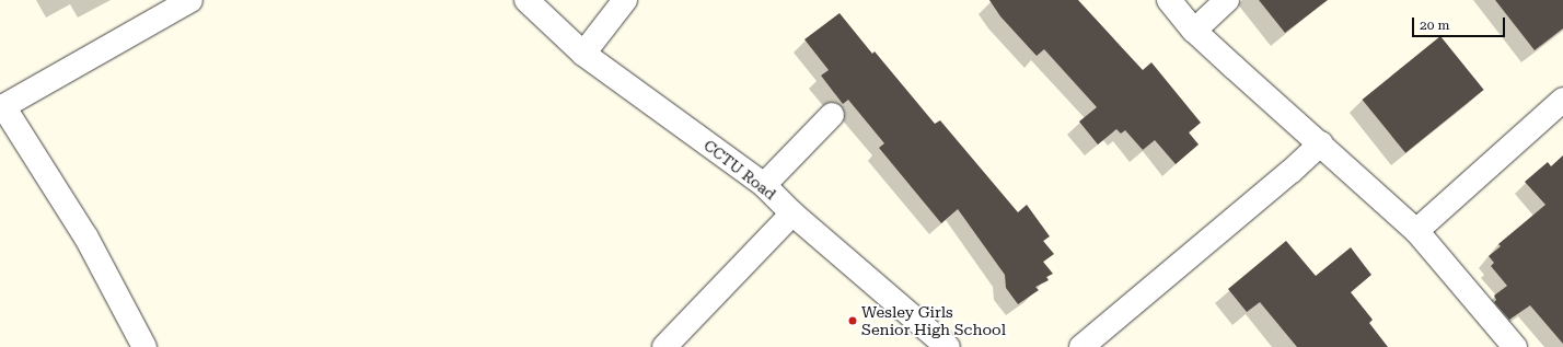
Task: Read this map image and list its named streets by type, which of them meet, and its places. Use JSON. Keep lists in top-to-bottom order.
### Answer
{
  "streets": {
    "street": ["CCTU Road"]
  },
  "places": ["Wesley Girls Senior High School"],
  "scale_bar": "20 m"
}
